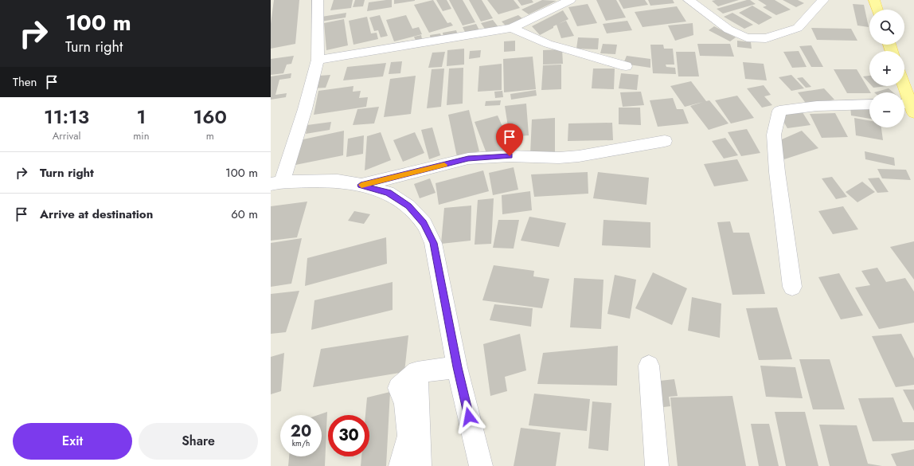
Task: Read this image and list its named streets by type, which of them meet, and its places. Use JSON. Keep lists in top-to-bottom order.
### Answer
{
  "page": {
    "turn": ["100 m", "Turn right"],
    "map_buttons": ["+", "−"],
    "then": "Then",
    "eta": [
      "11:13",
      "Arrival",
      "1",
      "min",
      "160",
      "m"
    ],
    "list": [
      {
        "name": "Turn right",
        "value": "100 m"
      },
      {
        "name": "Arrive at destination",
        "value": "60 m"
      }
    ],
    "speed": "20 km/h",
    "limit": "30",
    "buttons": ["Exit", "Share"]
  }
}
